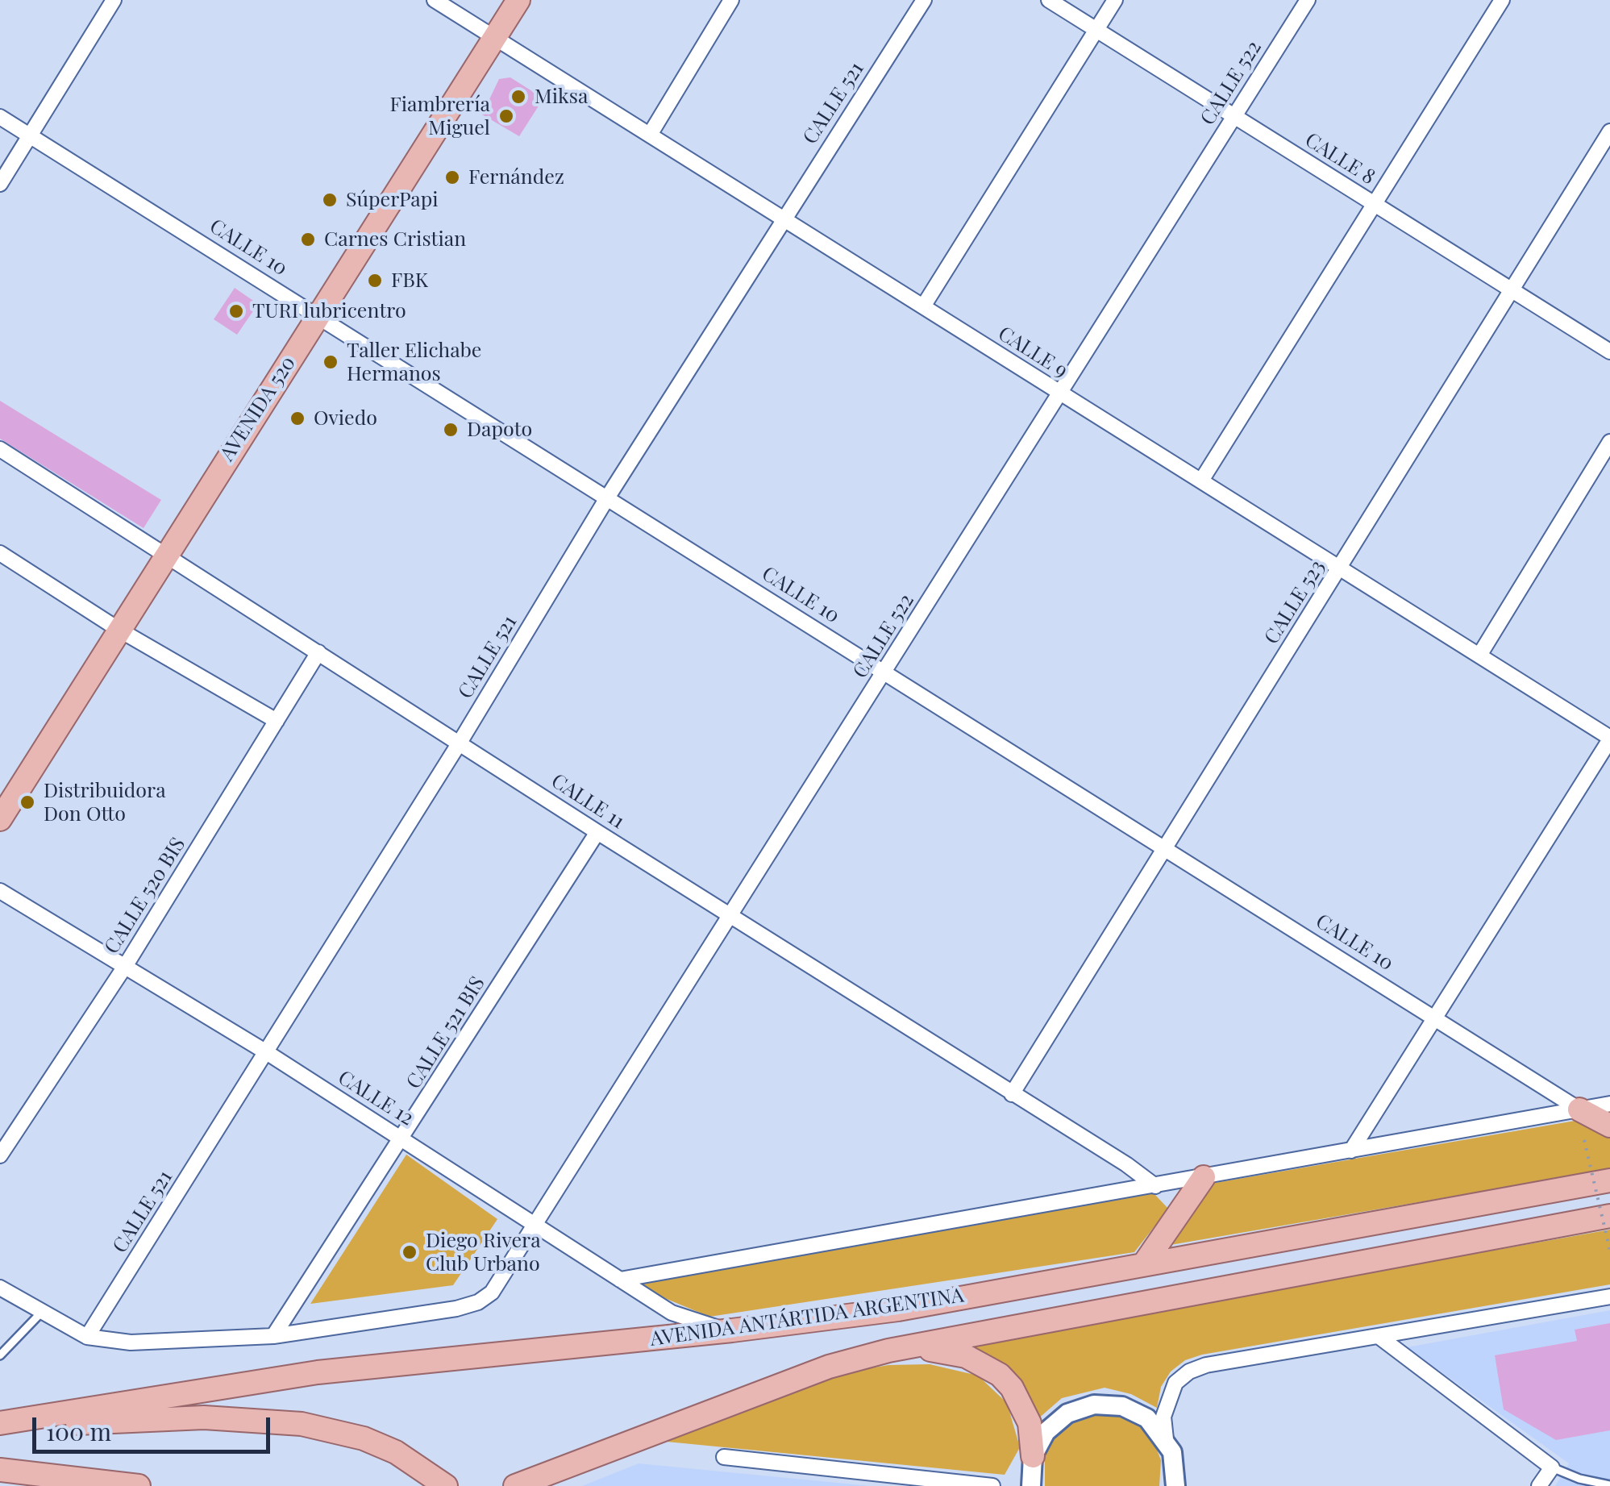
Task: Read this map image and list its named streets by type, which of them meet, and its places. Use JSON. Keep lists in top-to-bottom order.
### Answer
{
  "streets": {
    "main road": ["AVENIDA 520", "AVENIDA ANTÁRTIDA ARGENTINA"],
    "street": [
      "CALLE 522",
      "CALLE 521",
      "CALLE 8",
      "CALLE 10",
      "CALLE 9",
      "CALLE 523",
      "CALLE 11",
      "CALLE 520 BIS",
      "CALLE 521 BIS",
      "CALLE 12"
    ]
  },
  "crossings": [
    ["CALLE 522", "CALLE 8"],
    ["CALLE 522", "CALLE 10"],
    ["CALLE 522", "CALLE 9"],
    ["CALLE 522", "CALLE 11"],
    ["CALLE 522", "CALLE 521 BIS"],
    ["CALLE 522", "CALLE 12"],
    ["CALLE 521", "CALLE 10"],
    ["CALLE 521", "CALLE 9"],
    ["CALLE 521", "CALLE 11"],
    ["CALLE 521", "CALLE 12"],
    ["CALLE 8", "CALLE 523"],
    ["CALLE 10", "AVENIDA 520"],
    ["CALLE 10", "CALLE 523"],
    ["CALLE 9", "AVENIDA 520"],
    ["CALLE 9", "CALLE 523"],
    ["AVENIDA 520", "CALLE 11"],
    ["CALLE 523", "CALLE 11"],
    ["CALLE 11", "CALLE 520 BIS"],
    ["CALLE 11", "CALLE 521 BIS"],
    ["CALLE 520 BIS", "CALLE 12"],
    ["CALLE 521 BIS", "CALLE 12"],
    ["CALLE 12", "AVENIDA ANTÁRTIDA ARGENTINA"]
  ],
  "places": [
    "Miksa",
    "Fiambrería Miguel",
    "Fernández",
    "SúperPapi",
    "Carnes Cristian",
    "FBK",
    "TURI lubricentro",
    "Taller Elichabe Hermanos",
    "Oviedo",
    "Dapoto",
    "Distribuidora Don Otto",
    "Diego Rivera Club Urbano"
  ],
  "scale_bar": "100 m"
}
